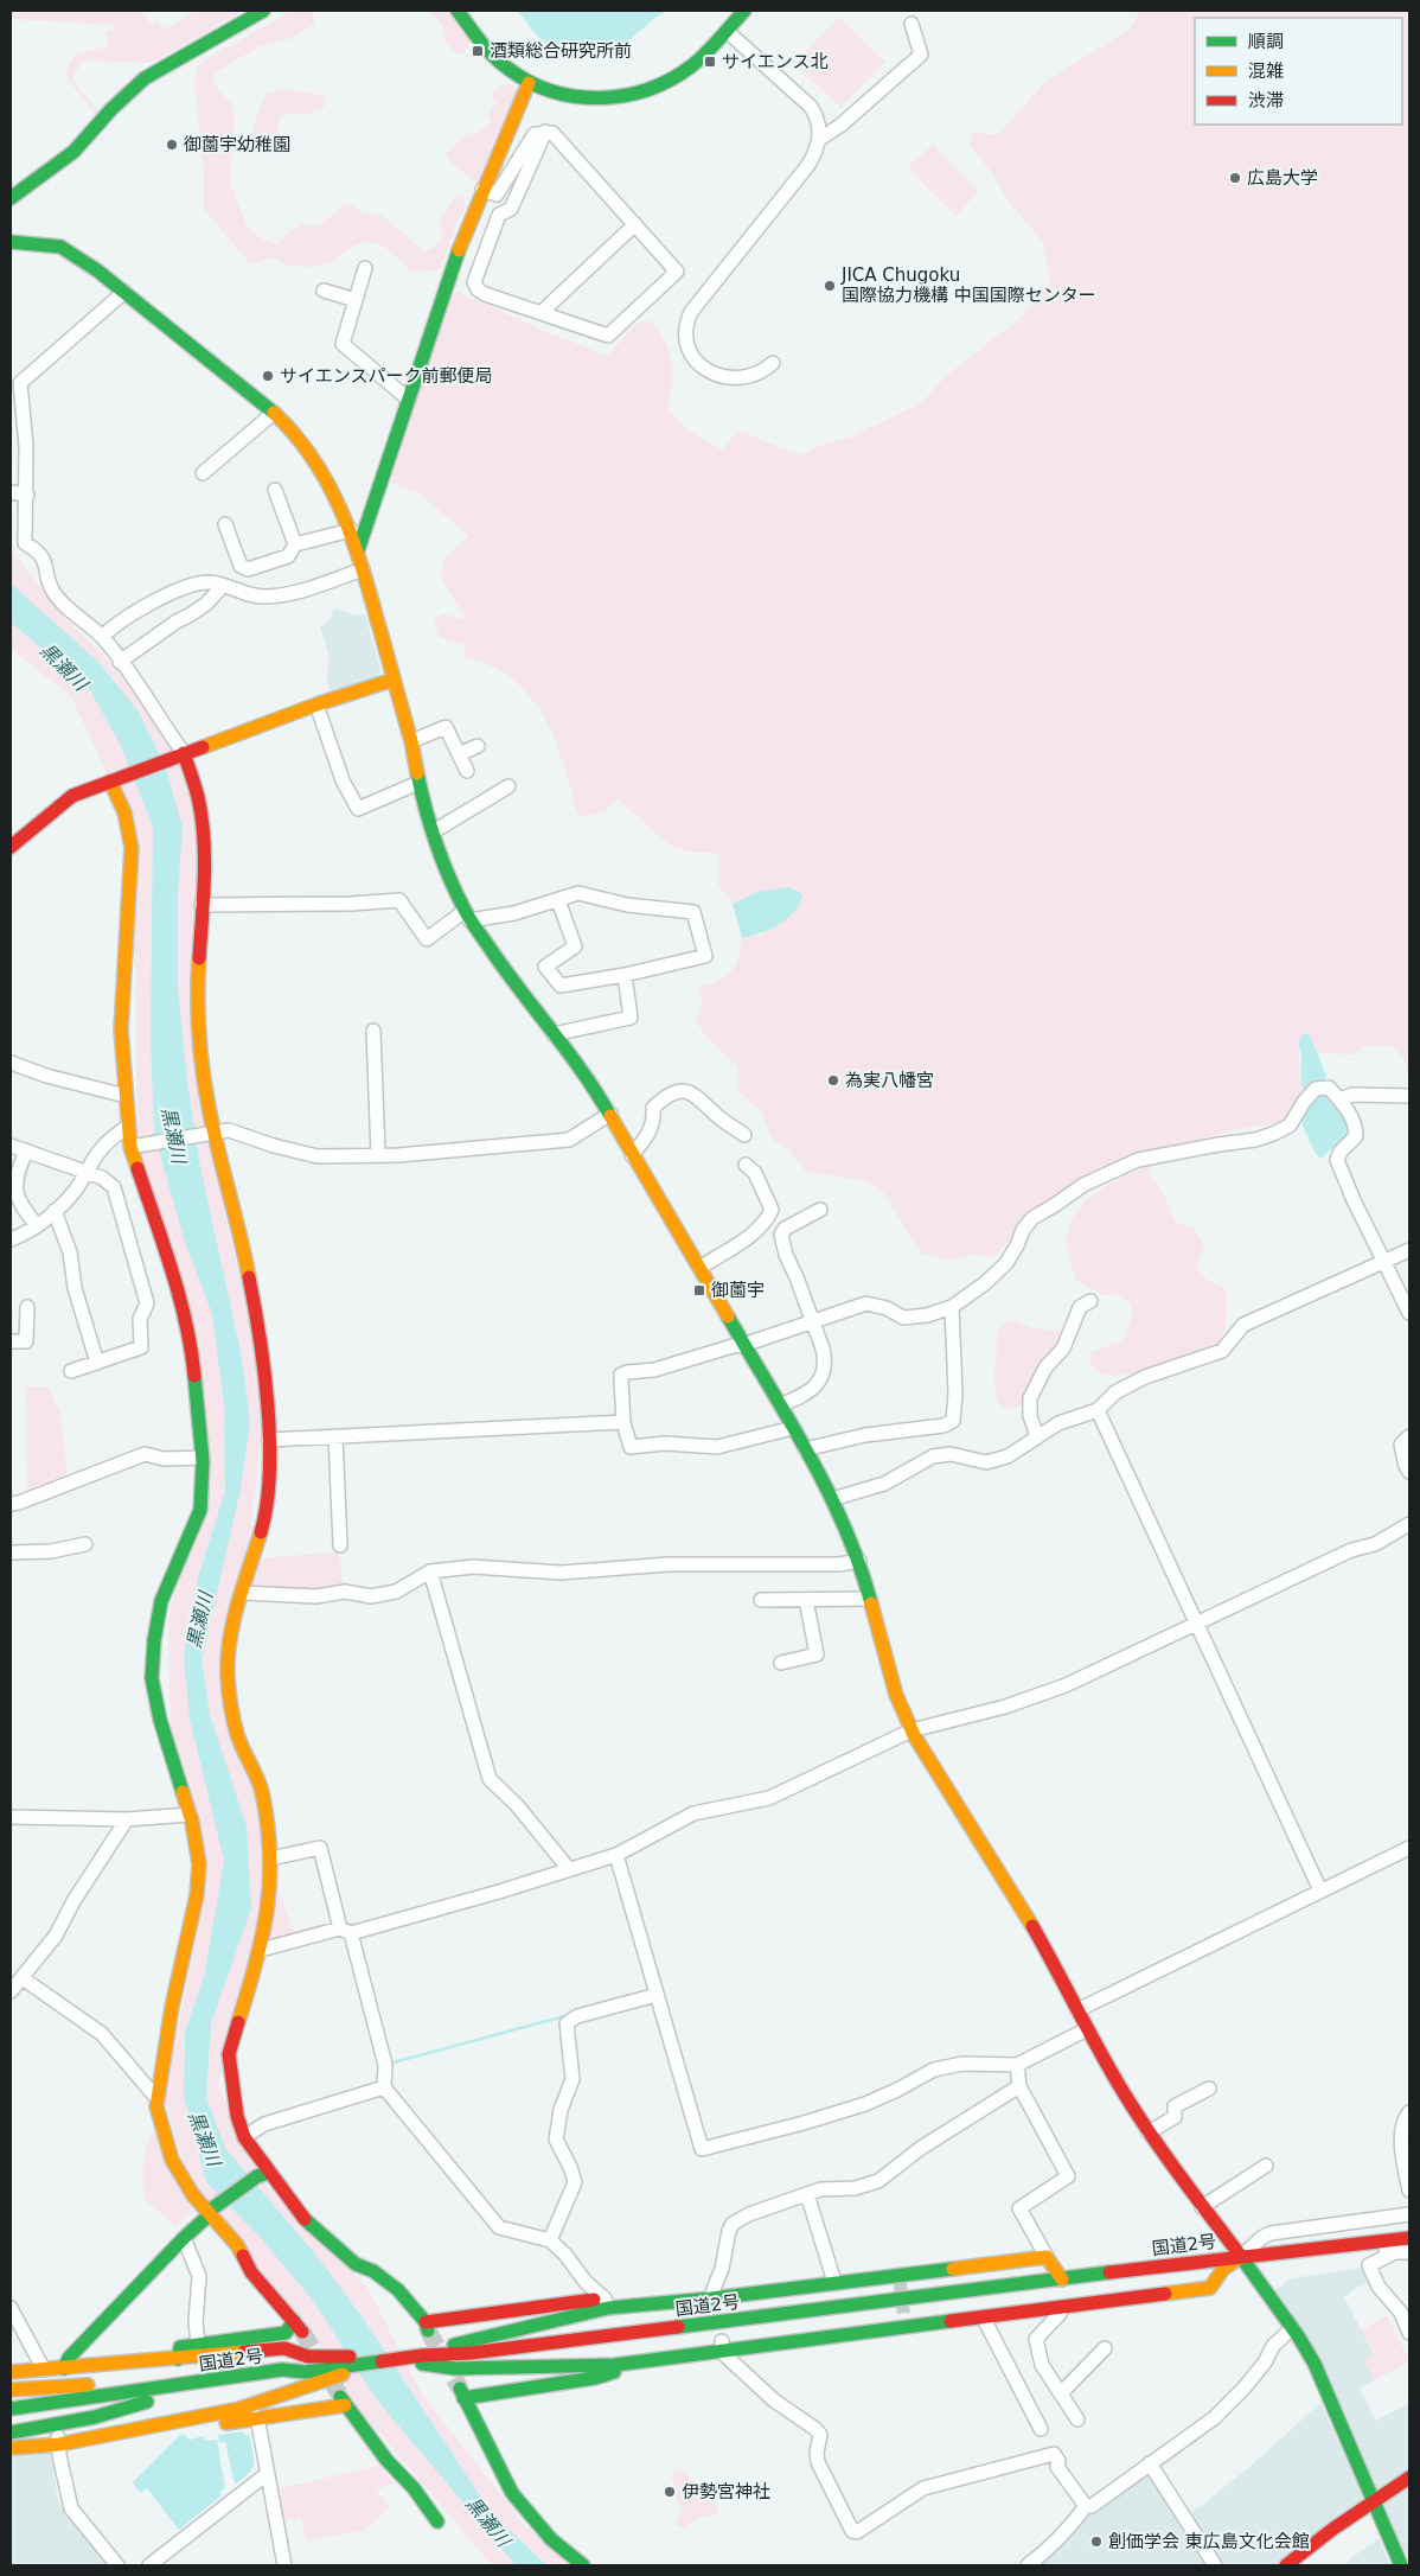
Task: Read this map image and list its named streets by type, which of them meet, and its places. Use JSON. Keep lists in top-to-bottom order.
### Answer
{
  "streets": {
    "main road": ["国道2号"]
  },
  "water": ["黒瀬川"],
  "places": {
    "transit": ["酒類総合研究所前", "サイエンス北", "御薗宇"],
    "other": [
      "御薗宇幼稚園",
      "広島大学",
      "JICA Chugoku 国際協力機構 中国国際センター",
      "サイエンスパーク前郵便局",
      "為実八幡宮",
      "伊勢宮神社",
      "創価学会 東広島文化会館"
    ]
  },
  "legend": ["順調", "混雑", "渋滞"]
}
